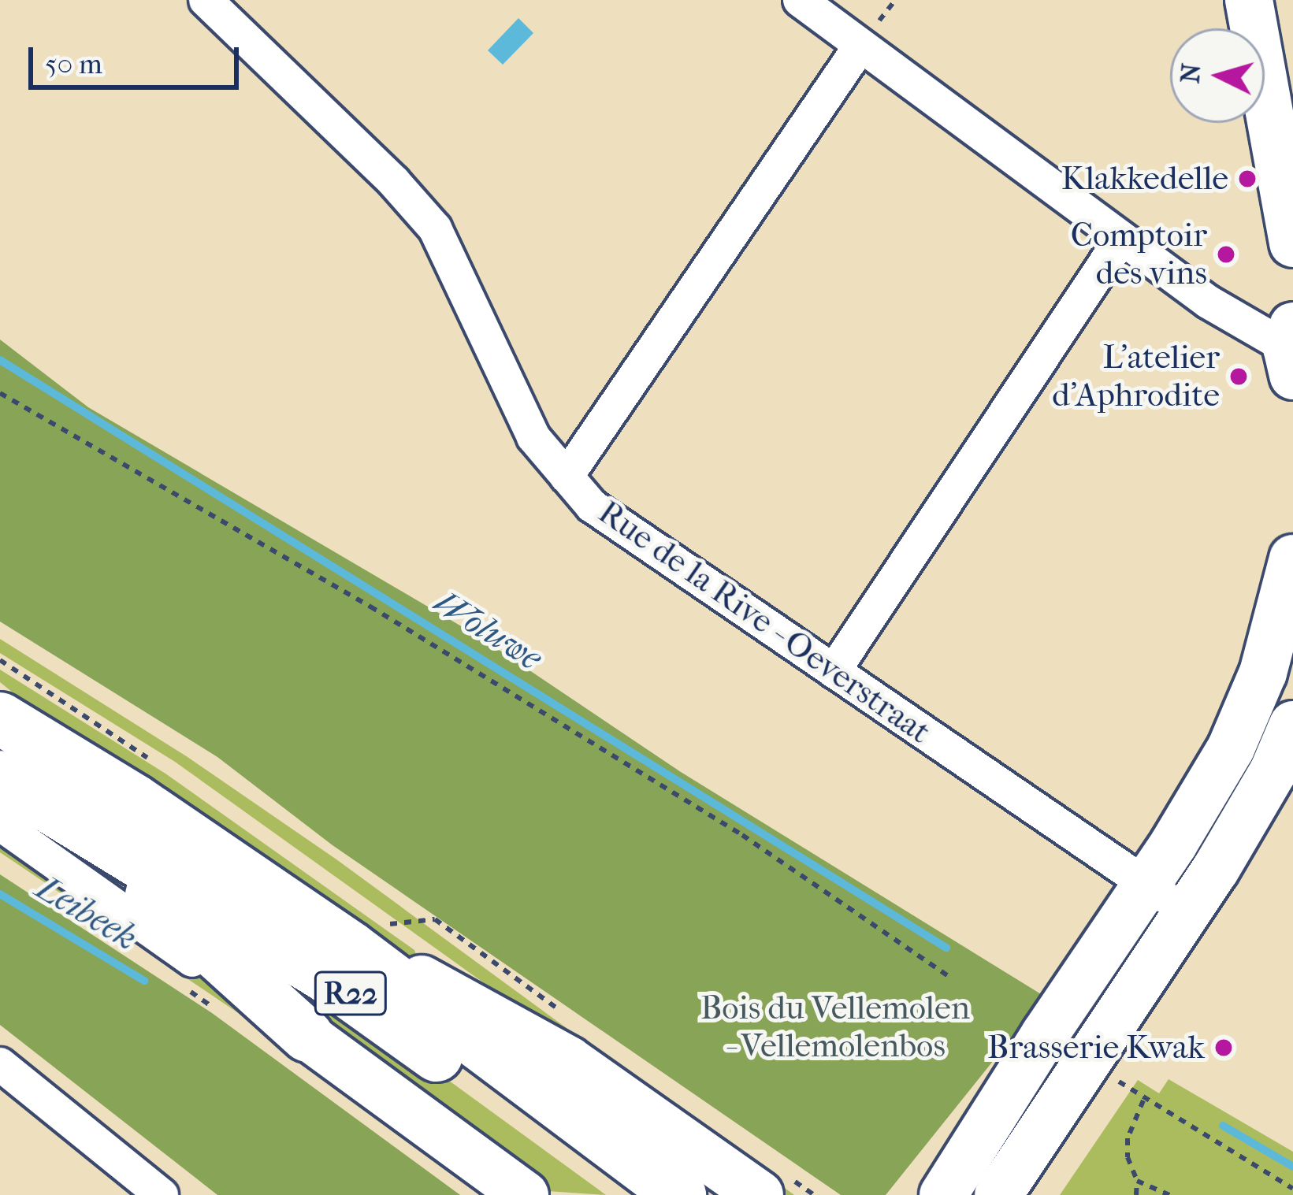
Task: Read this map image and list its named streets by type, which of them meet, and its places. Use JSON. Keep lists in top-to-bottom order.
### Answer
{
  "streets": {
    "highway": ["R22"],
    "street": ["Rue de la Rive - Oeverstraat"]
  },
  "water": ["Woluwe", "Leibeek"],
  "parks": ["Bois du Vellemolen - Vellemolenbos"],
  "places": [
    "Klakkedelle",
    "Comptoir des vins",
    "L'atelier d'Aphrodite",
    "Brasserie Kwak"
  ],
  "scale_bar": "50 m",
  "north": "left"
}
